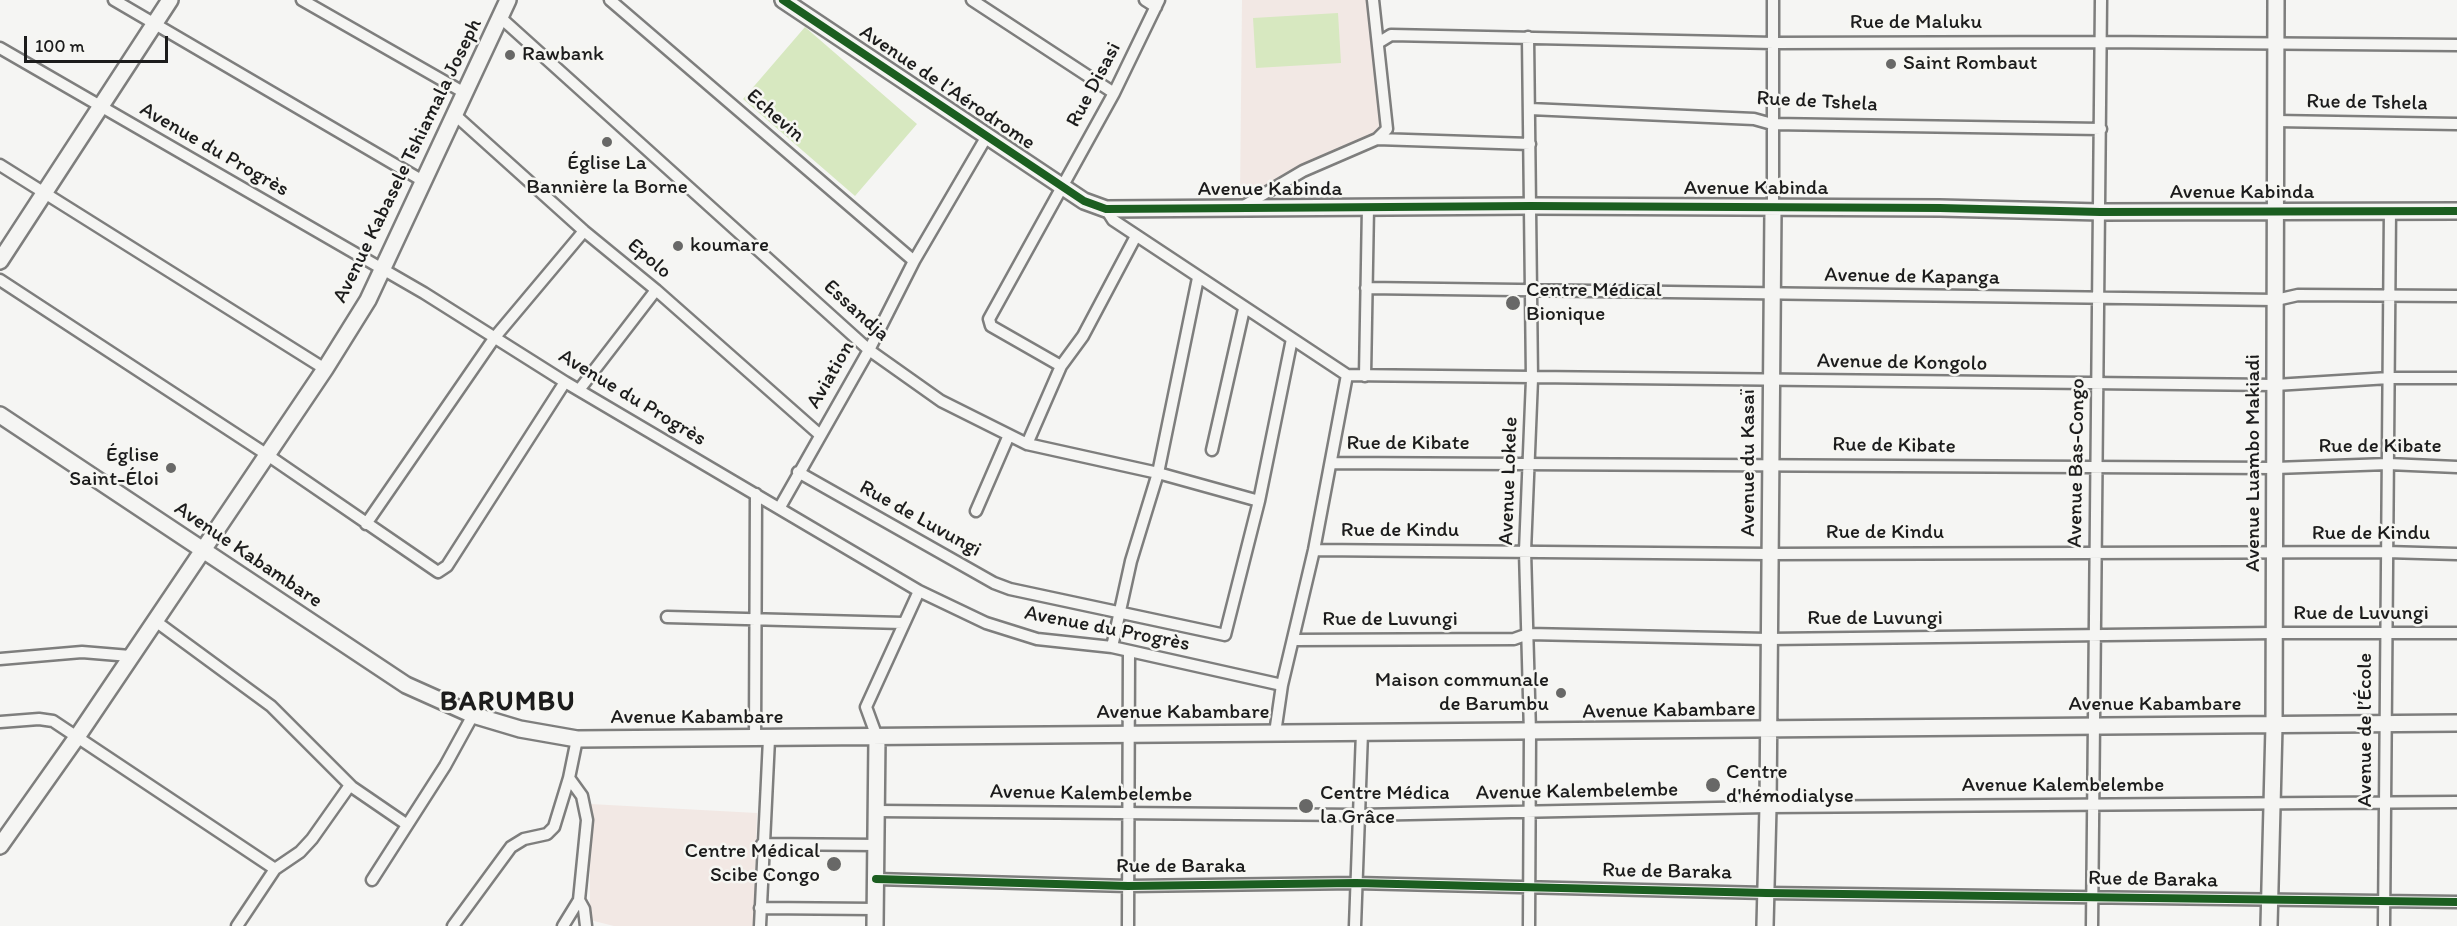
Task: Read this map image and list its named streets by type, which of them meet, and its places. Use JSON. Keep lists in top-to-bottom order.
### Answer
{
  "streets": {
    "main road": [
      "Avenue de l’Aérodrome",
      "Avenue Kabasele Tshiamala Joseph",
      "Avenue Kabinda",
      "Avenue du Kasaï",
      "Avenue Luambo Makiadi",
      "Avenue Kabambare"
    ],
    "street": [
      "Rue de Maluku",
      "Rue Disasi",
      "Rue de Tshela",
      "Echevin",
      "Avenue du Progrès",
      "Epolo",
      "Avenue de Kapanga",
      "Essandja",
      "Avenue de Kongolo",
      "Aviation",
      "Rue de Kibate",
      "Avenue Bas-Congo",
      "Avenue Lokele",
      "Rue de Luvungi",
      "Rue de Kindu",
      "Avenue de l’École",
      "Avenue Kalembelembe",
      "Rue de Baraka"
    ]
  },
  "crossings": [
    ["Rue de Maluku", "Avenue du Kasaï"],
    ["Rue de Maluku", "Avenue Bas-Congo"],
    ["Rue de Maluku", "Avenue Luambo Makiadi"],
    ["Rue de Maluku", "Avenue Lokele"],
    ["Rue Disasi", "Avenue de l’Aérodrome"],
    ["Rue Disasi", "Avenue Kabinda"],
    ["Avenue de l’Aérodrome", "Avenue Kabinda"],
    ["Avenue de l’Aérodrome", "Aviation"],
    ["Rue de Tshela", "Avenue du Kasaï"],
    ["Rue de Tshela", "Avenue Bas-Congo"],
    ["Rue de Tshela", "Avenue Luambo Makiadi"],
    ["Rue de Tshela", "Avenue Lokele"],
    ["Echevin", "Aviation"],
    ["Avenue du Progrès", "Avenue Kabasele Tshiamala Joseph"],
    ["Avenue du Progrès", "Aviation"],
    ["Avenue Kabasele Tshiamala Joseph", "Epolo"],
    ["Avenue Kabasele Tshiamala Joseph", "Essandja"],
    ["Avenue Kabasele Tshiamala Joseph", "Avenue Kabambare"],
    ["Avenue Kabinda", "Avenue du Kasaï"],
    ["Avenue Kabinda", "Avenue Bas-Congo"],
    ["Avenue Kabinda", "Avenue Luambo Makiadi"],
    ["Avenue Kabinda", "Avenue Lokele"],
    ["Avenue Kabinda", "Avenue de l’École"],
    ["Epolo", "Aviation"],
    ["Avenue de Kapanga", "Avenue du Kasaï"],
    ["Avenue de Kapanga", "Avenue Bas-Congo"],
    ["Avenue de Kapanga", "Avenue Luambo Makiadi"],
    ["Avenue de Kapanga", "Avenue Lokele"],
    ["Avenue de Kapanga", "Avenue de l’École"],
    ["Essandja", "Aviation"],
    ["Essandja", "Rue de Luvungi"],
    ["Avenue de Kongolo", "Avenue du Kasaï"],
    ["Avenue de Kongolo", "Avenue Bas-Congo"],
    ["Avenue de Kongolo", "Avenue Luambo Makiadi"],
    ["Avenue de Kongolo", "Avenue Lokele"],
    ["Avenue de Kongolo", "Avenue de l’École"],
    ["Aviation", "Rue de Luvungi"],
    ["Rue de Kibate", "Avenue du Kasaï"],
    ["Rue de Kibate", "Avenue Bas-Congo"],
    ["Rue de Kibate", "Avenue Luambo Makiadi"],
    ["Rue de Kibate", "Avenue Lokele"],
    ["Rue de Kibate", "Avenue de l’École"],
    ["Avenue du Kasaï", "Rue de Luvungi"],
    ["Avenue du Kasaï", "Rue de Kindu"],
    ["Avenue du Kasaï", "Avenue Kabambare"],
    ["Avenue du Kasaï", "Avenue Kalembelembe"],
    ["Avenue du Kasaï", "Rue de Baraka"],
    ["Avenue Bas-Congo", "Rue de Luvungi"],
    ["Avenue Bas-Congo", "Rue de Kindu"],
    ["Avenue Bas-Congo", "Avenue Kabambare"],
    ["Avenue Bas-Congo", "Avenue Kalembelembe"],
    ["Avenue Bas-Congo", "Rue de Baraka"],
    ["Avenue Luambo Makiadi", "Rue de Luvungi"],
    ["Avenue Luambo Makiadi", "Rue de Kindu"],
    ["Avenue Luambo Makiadi", "Avenue Kabambare"],
    ["Avenue Luambo Makiadi", "Avenue Kalembelembe"],
    ["Avenue Luambo Makiadi", "Rue de Baraka"],
    ["Avenue Lokele", "Rue de Luvungi"],
    ["Avenue Lokele", "Rue de Kindu"],
    ["Avenue Lokele", "Avenue Kabambare"],
    ["Avenue Lokele", "Avenue Kalembelembe"],
    ["Avenue Lokele", "Rue de Baraka"],
    ["Rue de Luvungi", "Avenue de l’École"],
    ["Rue de Kindu", "Avenue de l’École"],
    ["Avenue Kabambare", "Avenue de l’École"],
    ["Avenue de l’École", "Avenue Kalembelembe"],
    ["Avenue de l’École", "Rue de Baraka"]
  ],
  "districts": ["BARUMBU"],
  "places": [
    "Rawbank",
    "Saint Rombaut",
    "Église La Bannière la Borne",
    "koumare",
    "Centre Médical Bionique",
    "Église Saint-Éloi",
    "Maison communale de Barumbu",
    "Centre d'hémodialyse",
    "Centre Médica la Grâce",
    "Centre Médical Scibe Congo"
  ],
  "scale_bar": "100 m"
}
